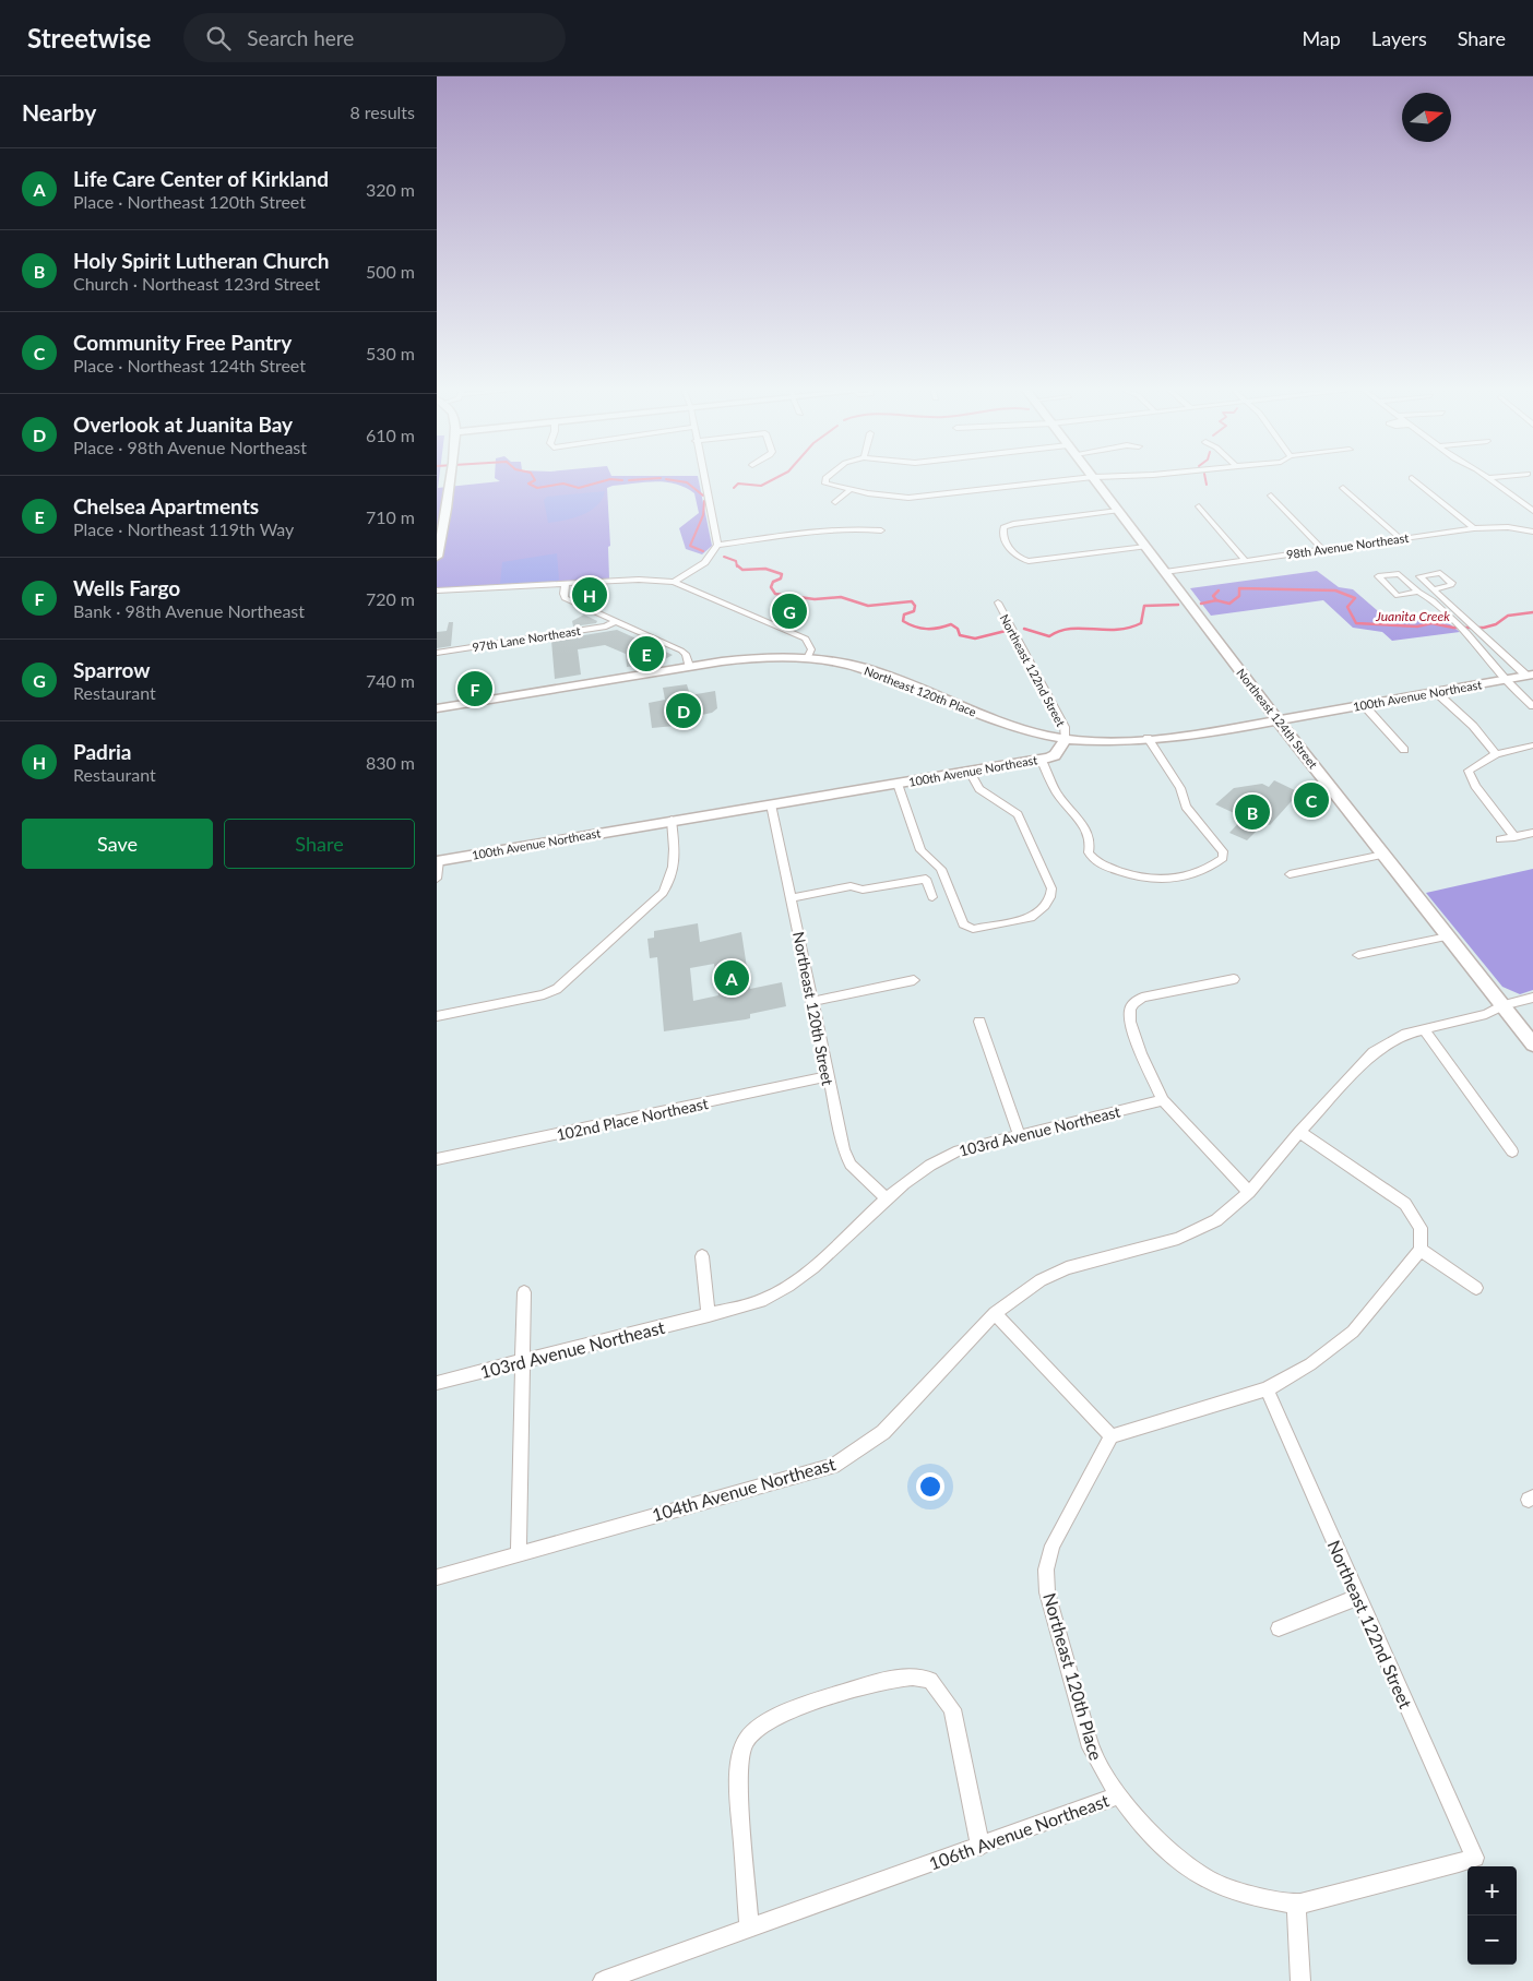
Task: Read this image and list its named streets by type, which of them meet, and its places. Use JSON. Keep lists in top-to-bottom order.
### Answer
{
  "streets": {
    "street": [
      "98th Avenue Northeast",
      "97th Lane Northeast",
      "Northeast 122nd Street",
      "Northeast 120th Place",
      "100th Avenue Northeast",
      "Northeast 124th Street",
      "Northeast 120th Street",
      "102nd Place Northeast",
      "103rd Avenue Northeast",
      "104th Avenue Northeast",
      "106th Avenue Northeast"
    ]
  },
  "crossings": [
    ["98th Avenue Northeast", "Northeast 124th Street"],
    ["Northeast 122nd Street", "Northeast 120th Place"],
    ["Northeast 122nd Street", "100th Avenue Northeast"],
    ["Northeast 122nd Street", "106th Avenue Northeast"],
    ["Northeast 120th Place", "100th Avenue Northeast"],
    ["Northeast 120th Place", "106th Avenue Northeast"],
    ["100th Avenue Northeast", "Northeast 124th Street"],
    ["100th Avenue Northeast", "Northeast 120th Street"],
    ["Northeast 120th Street", "102nd Place Northeast"],
    ["Northeast 120th Street", "103rd Avenue Northeast"]
  ],
  "water": ["Juanita Creek"],
  "north": "right",
  "page": {
    "header": "Streetwise",
    "search": "Search here",
    "nav": ["Map", "Layers", "Share"],
    "heading": ["Nearby", "8 results"],
    "list": [
      {
        "mark": "A",
        "name": "Life Care Center of Kirkland",
        "note": "Place · Northeast 120th Street",
        "value": "320 m"
      },
      {
        "mark": "B",
        "name": "Holy Spirit Lutheran Church",
        "note": "Church · Northeast 123rd Street",
        "value": "500 m"
      },
      {
        "mark": "C",
        "name": "Community Free Pantry",
        "note": "Place · Northeast 124th Street",
        "value": "530 m"
      },
      {
        "mark": "D",
        "name": "Overlook at Juanita Bay",
        "note": "Place · 98th Avenue Northeast",
        "value": "610 m"
      },
      {
        "mark": "E",
        "name": "Chelsea Apartments",
        "note": "Place · Northeast 119th Way",
        "value": "710 m"
      },
      {
        "mark": "F",
        "name": "Wells Fargo",
        "note": "Bank · 98th Avenue Northeast",
        "value": "720 m"
      },
      {
        "mark": "G",
        "name": "Sparrow",
        "note": "Restaurant",
        "value": "740 m"
      },
      {
        "mark": "H",
        "name": "Padria",
        "note": "Restaurant",
        "value": "830 m"
      }
    ],
    "pins": [
      "H",
      "G",
      "E",
      "F",
      "D",
      "C",
      "B",
      "A"
    ],
    "buttons": ["Save", "Share"],
    "map_buttons": ["+", "−"]
  }
}
